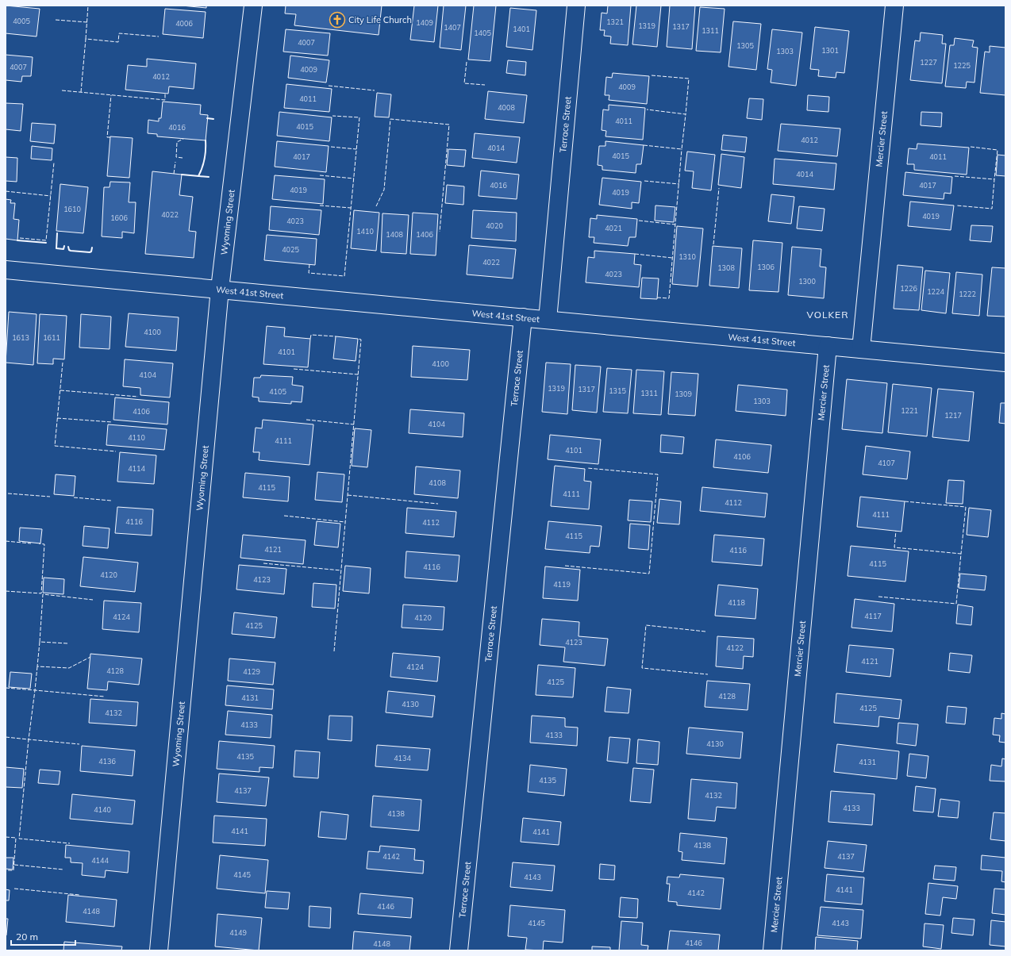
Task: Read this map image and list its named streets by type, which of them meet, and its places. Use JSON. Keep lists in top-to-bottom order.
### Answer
{
  "streets": {
    "street": [
      "Terrace Street",
      "Mercier Street",
      "Wyoming Street",
      "West 41st Street"
    ]
  },
  "crossings": [
    ["Terrace Street", "West 41st Street"],
    ["Mercier Street", "West 41st Street"],
    ["Wyoming Street", "West 41st Street"]
  ],
  "districts": ["VOLKER"],
  "places": {
    "church": ["City Life Church"]
  },
  "house_numbers": [
    "4005",
    "1321",
    "1409",
    "4006",
    "1319",
    "1317",
    "1407",
    "1401",
    "1311",
    "1405",
    "4007",
    "1305",
    "1301",
    "1303",
    "1227",
    "1225",
    "4007",
    "4009",
    "4012",
    "4009",
    "4011",
    "4008",
    "4011",
    "4015",
    "4016",
    "4012",
    "4014",
    "4015",
    "4017",
    "4011",
    "4014",
    "4016",
    "4017",
    "4019",
    "4019",
    "1610",
    "4022",
    "4019",
    "1606",
    "4023",
    "4020",
    "4021",
    "1410",
    "1408",
    "1406",
    "4025",
    "1310",
    "4022",
    "1306",
    "1308",
    "4023",
    "1300",
    "1226",
    "1224",
    "1222",
    "4100",
    "1613",
    "1611",
    "4101",
    "4100",
    "4104",
    "1319",
    "1317",
    "1315",
    "4105",
    "1311",
    "1309",
    "1303",
    "1221",
    "4106",
    "1217",
    "4104",
    "4110",
    "4111",
    "4101",
    "4106",
    "4107",
    "4114",
    "4108",
    "4115",
    "4111",
    "4112",
    "4111",
    "4116",
    "4112",
    "4115",
    "4121",
    "4116",
    "4115",
    "4116",
    "4120",
    "4123",
    "4119",
    "4118",
    "4117",
    "4124",
    "4120",
    "4125",
    "4123",
    "4122",
    "4121",
    "4124",
    "4128",
    "4129",
    "4125",
    "4128",
    "4131",
    "4130",
    "4125",
    "4132",
    "4133",
    "4133",
    "4130",
    "4135",
    "4134",
    "4136",
    "4131",
    "4135",
    "4137",
    "4132",
    "4133",
    "4140",
    "4138",
    "4141",
    "4141",
    "4138",
    "4142",
    "4137",
    "4144",
    "4145",
    "4143",
    "4141",
    "4142",
    "4146",
    "4148",
    "4145",
    "4143",
    "4149",
    "4146",
    "4148"
  ],
  "scale_bar": "20 m"
}
